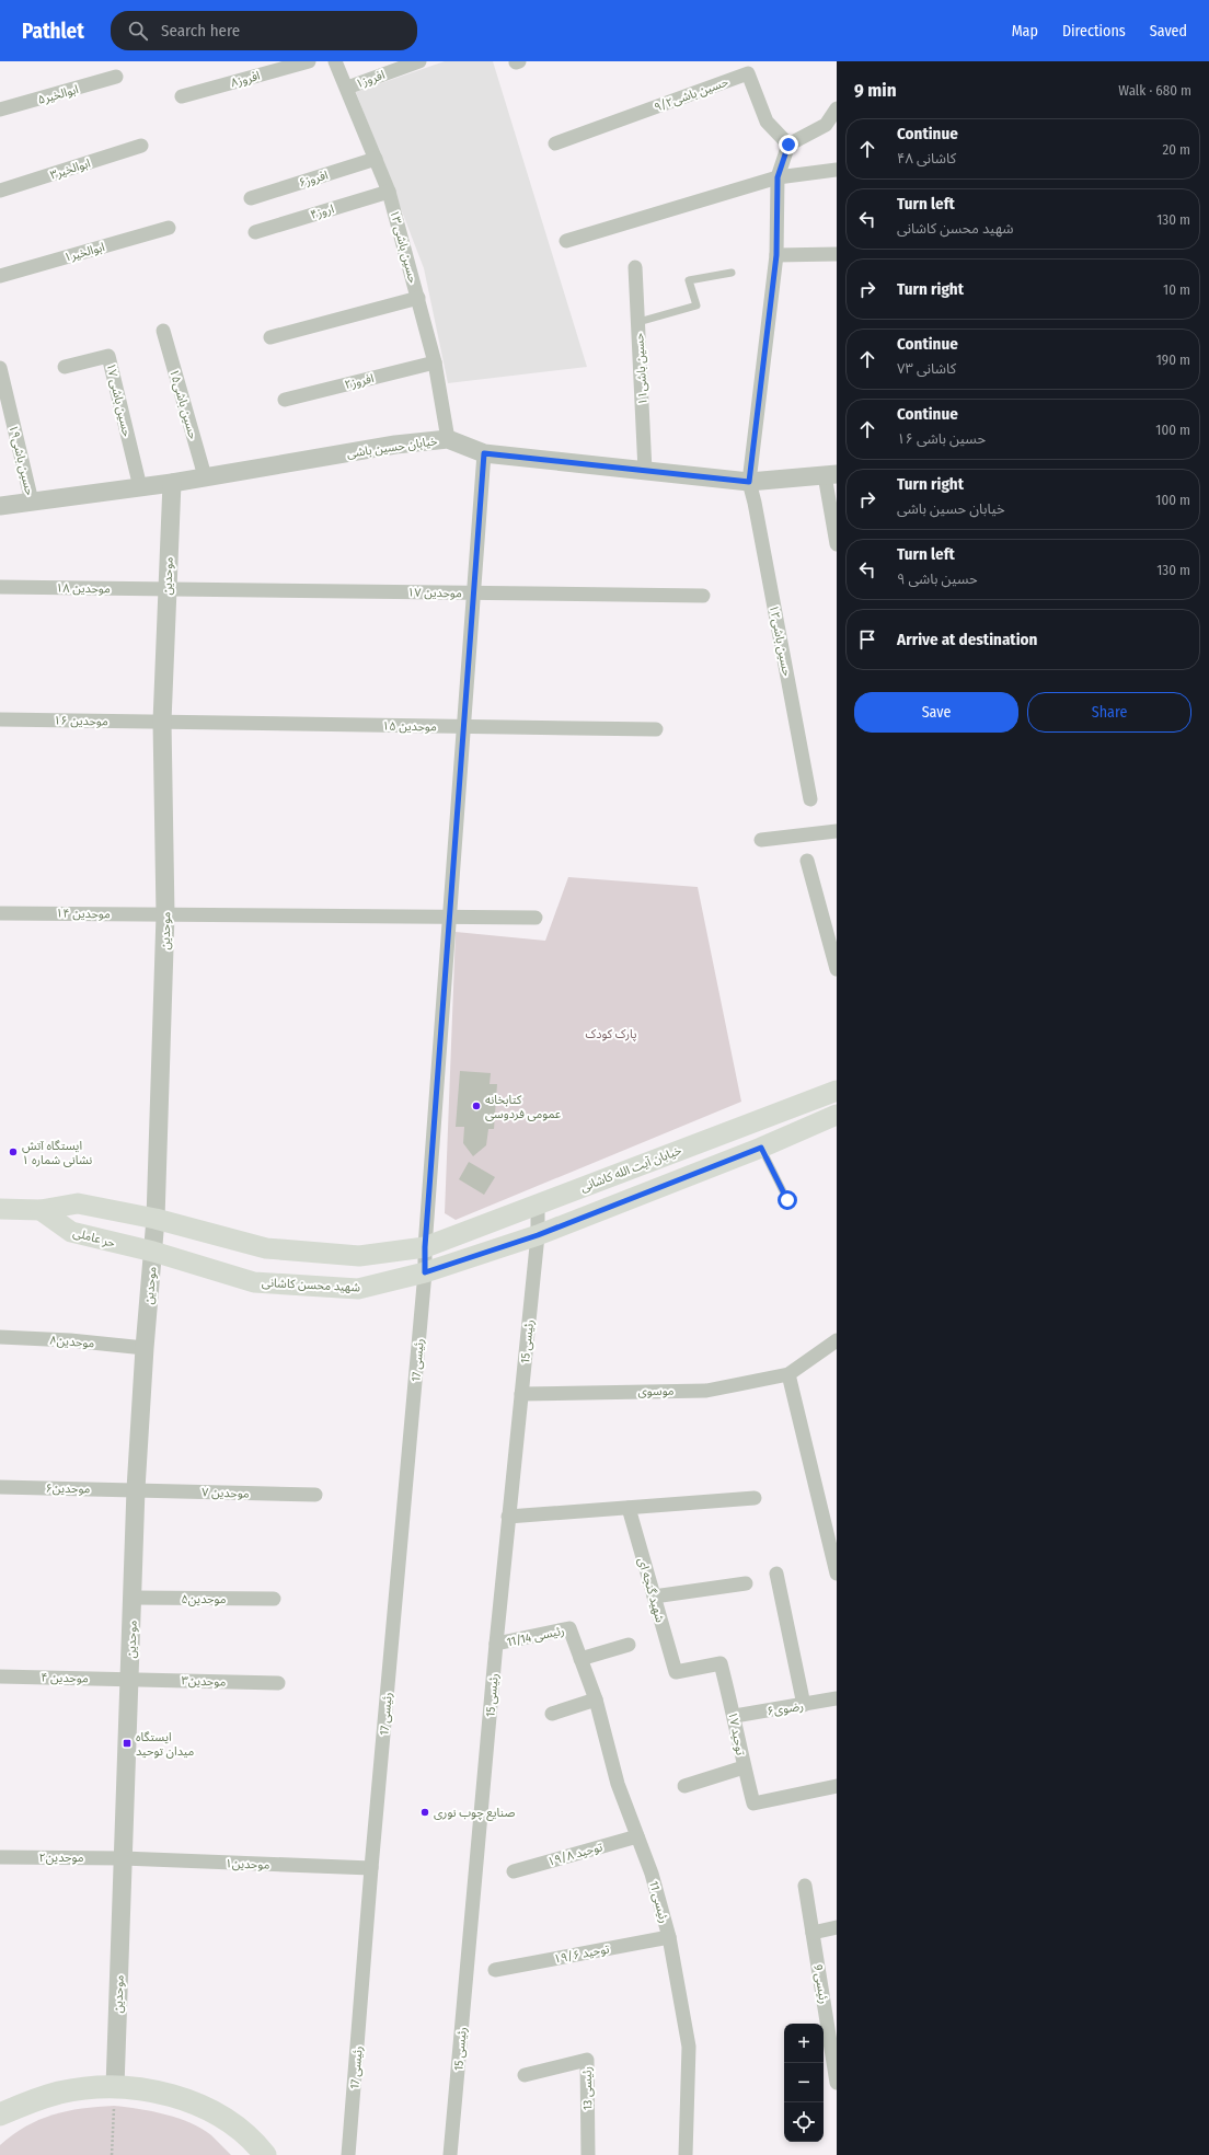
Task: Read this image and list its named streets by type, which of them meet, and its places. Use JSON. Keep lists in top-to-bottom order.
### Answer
{
  "streets": {
    "main road": ["خیابان آیت الله کاشانی", "حر عاملی", "شهید محسن کاشانی"],
    "street": [
      "افروز۸",
      "افروز۱",
      "ابوالخیر۵",
      "حسین باشی۹/۲",
      "ابوالخیر۳",
      "افروز۶",
      "اروز۴",
      "حسین باشی ۱۳",
      "ابوالخیر۱",
      "حسین باشی۱۱",
      "افروز۲",
      "حسین باشی ۱۷",
      "حسین باشی۱۵",
      "خیابان حسین باشی",
      "حسین باشی۱۹",
      "موحدین",
      "موحدین ۱۸",
      "موحدین ۱۷",
      "حسین باشی۱۲",
      "موحدین ۱۶",
      "موحدین ۱۵",
      "موحدین ۱۴",
      "موحدین۸",
      "رئیسی 15",
      "رئیسی 17",
      "موسوی",
      "موحدین۶",
      "موحدین ۷",
      "شهید گنجه ای",
      "موحدین۵",
      "رئیسی 11/14",
      "موحدین ۴",
      "موحدین۳",
      "رضوی۶",
      "توحید ۱۷",
      "توحید ۱۹/۸",
      "موحدین۲",
      "موحدین۱",
      "رئیسی 11",
      "توحید ۱۹/۶",
      "رئیسی 9",
      "رئیسی 13"
    ]
  },
  "crossings": [
    ["افروز۱", "حسین باشی ۱۳"],
    ["افروز۶", "حسین باشی ۱۳"],
    ["اروز۴", "حسین باشی ۱۳"],
    ["حسین باشی ۱۳", "افروز۲"],
    ["حسین باشی ۱۳", "خیابان حسین باشی"],
    ["حسین باشی۱۱", "خیابان حسین باشی"],
    ["حسین باشی ۱۷", "خیابان حسین باشی"],
    ["حسین باشی۱۵", "خیابان حسین باشی"],
    ["خیابان حسین باشی", "حسین باشی۱۹"],
    ["خیابان حسین باشی", "موحدین"],
    ["خیابان حسین باشی", "حسین باشی۱۲"],
    ["خیابان حسین باشی", "رئیسی 17"],
    ["موحدین", "موحدین ۱۸"],
    ["موحدین", "موحدین ۱۷"],
    ["موحدین", "موحدین ۱۶"],
    ["موحدین", "موحدین ۱۵"],
    ["موحدین", "موحدین ۱۴"],
    ["موحدین", "حر عاملی"],
    ["موحدین", "شهید محسن کاشانی"],
    ["موحدین", "موحدین۸"],
    ["موحدین", "موحدین۶"],
    ["موحدین", "موحدین ۷"],
    ["موحدین", "موحدین۵"],
    ["موحدین", "موحدین ۴"],
    ["موحدین", "موحدین۳"],
    ["موحدین", "موحدین۲"],
    ["موحدین", "موحدین۱"],
    ["موحدین ۱۸", "موحدین ۱۷"],
    ["موحدین ۱۷", "رئیسی 17"],
    ["موحدین ۱۶", "موحدین ۱۵"],
    ["موحدین ۱۵", "رئیسی 17"],
    ["موحدین ۱۴", "رئیسی 17"],
    ["خیابان آیت الله کاشانی", "رئیسی 15"],
    ["خیابان آیت الله کاشانی", "رئیسی 17"],
    ["حر عاملی", "شهید محسن کاشانی"],
    ["شهید محسن کاشانی", "رئیسی 15"],
    ["شهید محسن کاشانی", "رئیسی 17"],
    ["رئیسی 15", "موسوی"],
    ["رئیسی 15", "رئیسی 11/14"],
    ["رئیسی 17", "موحدین۱"],
    ["موحدین۶", "موحدین ۷"],
    ["شهید گنجه ای", "توحید ۱۷"],
    ["رئیسی 11/14", "رئیسی 11"],
    ["موحدین ۴", "موحدین۳"],
    ["رضوی۶", "توحید ۱۷"],
    ["توحید ۱۹/۸", "رئیسی 11"],
    ["موحدین۲", "موحدین۱"],
    ["رئیسی 11", "توحید ۱۹/۶"]
  ],
  "parks": ["پارک کودک"],
  "places": {
    "other": ["کتابخانه عمومی فردوسی", "ایستگاه آتش نشانی شماره ۱", "صنایع چوب نوری"],
    "transit": ["ایستگاه میدان توحید"]
  },
  "page": {
    "header": "Pathlet",
    "search": "Search here",
    "nav": ["Map", "Directions", "Saved"],
    "heading": ["9 min", "Walk · 680 m"],
    "list": [
      ["Continue", "کاشانی ۴۸", "20 m"],
      ["Turn left", "شهید محسن کاشانی", "130 m"],
      ["Turn right", "10 m"],
      ["Continue", "کاشانی ۷۳", "190 m"],
      ["Continue", "حسین باشی ۱۶", "100 m"],
      ["Turn right", "خیابان حسین باشی", "100 m"],
      ["Turn left", "حسین باشی ۹", "130 m"],
      "Arrive at destination"
    ],
    "buttons": ["Save", "Share"],
    "map_buttons": ["+", "−"]
  }
}
